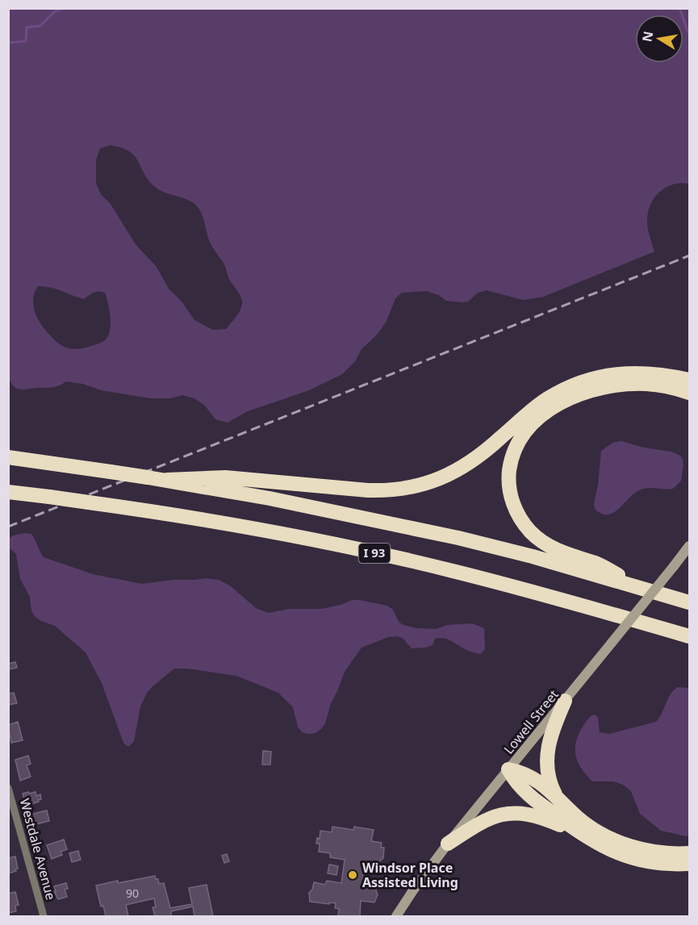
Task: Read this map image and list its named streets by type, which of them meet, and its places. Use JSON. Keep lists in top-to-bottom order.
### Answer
{
  "streets": {
    "highway": ["I 93"],
    "main road": ["Lowell Street"],
    "street": ["Westdale Avenue"]
  },
  "places": ["Windsor Place Assisted Living"],
  "house_numbers": ["90"],
  "north": "left"
}
